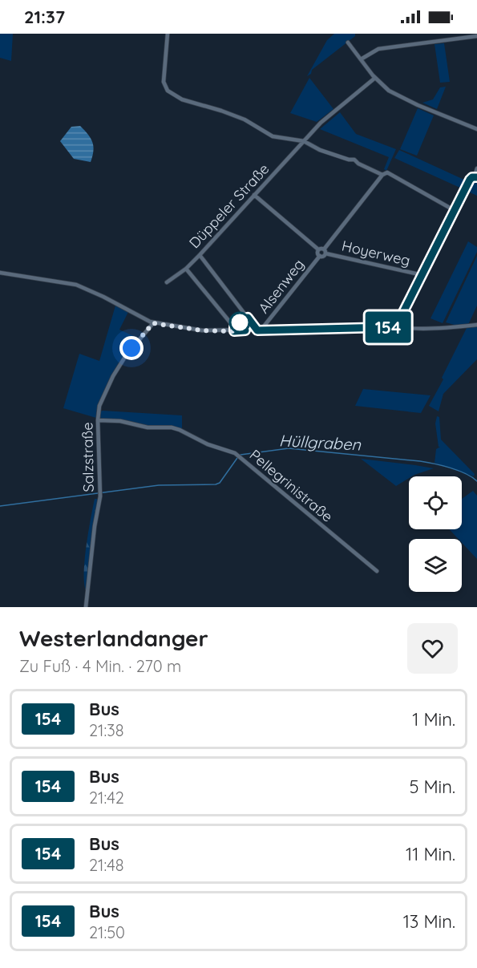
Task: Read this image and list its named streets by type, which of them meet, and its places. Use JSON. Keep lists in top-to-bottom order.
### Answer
{
  "streets": {
    "street": [
      "Düppeler Straße",
      "Hoyerweg",
      "Alsenweg",
      "Salzstraße",
      "Pellegrinistraße"
    ]
  },
  "crossings": [
    ["Hoyerweg", "Alsenweg"],
    ["Salzstraße", "Pellegrinistraße"]
  ],
  "water": ["Hüllgraben"],
  "lines": ["bus line 154"],
  "page": {
    "status": "21:37",
    "on_map": "154",
    "heading": ["Westerlandanger", "Zu Fuß · 4 Min. · 270 m"],
    "list": [
      {
        "mark": "154",
        "name": "Bus",
        "note": "21:38",
        "value": "1 Min."
      },
      {
        "mark": "154",
        "name": "Bus",
        "note": "21:42",
        "value": "5 Min."
      },
      {
        "mark": "154",
        "name": "Bus",
        "note": "21:48",
        "value": "11 Min."
      },
      {
        "mark": "154",
        "name": "Bus",
        "note": "21:50",
        "value": "13 Min."
      }
    ]
  }
}
